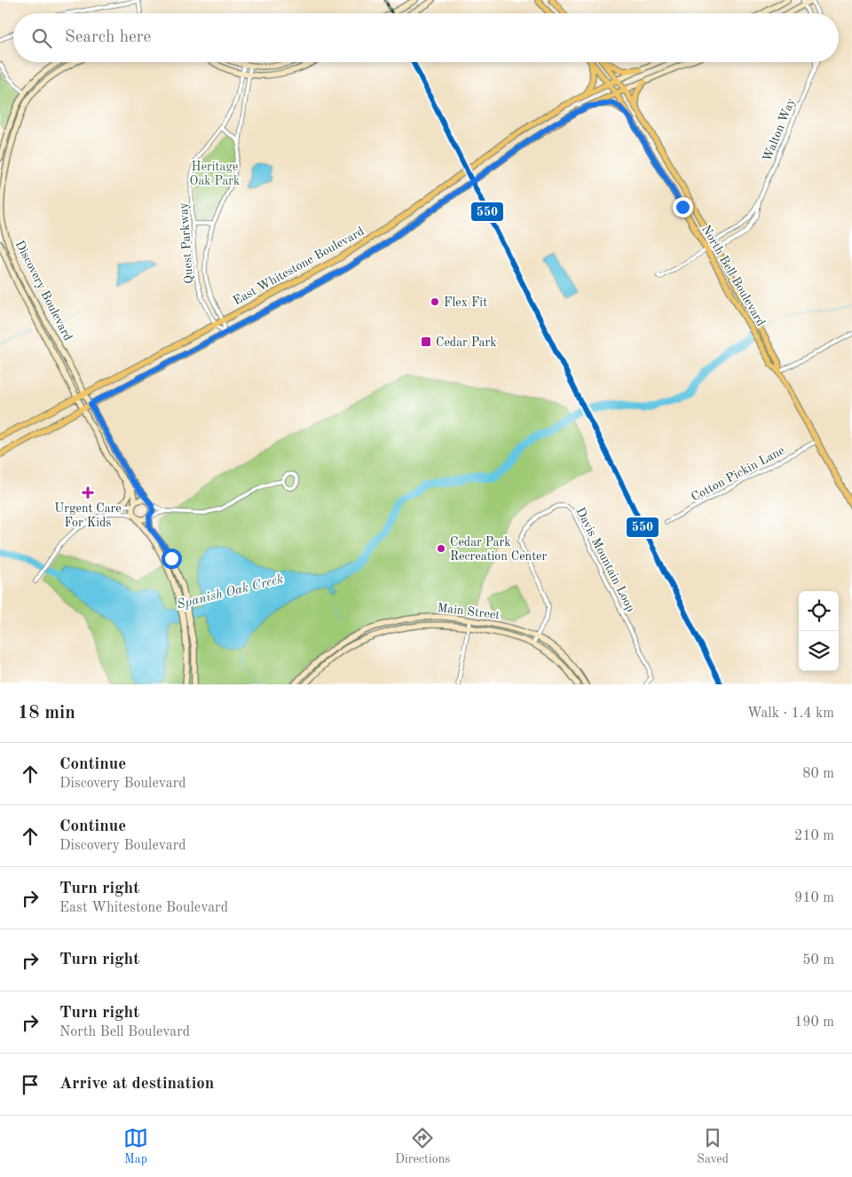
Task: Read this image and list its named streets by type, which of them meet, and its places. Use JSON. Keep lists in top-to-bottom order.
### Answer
{
  "streets": {
    "main road": ["East Whitestone Boulevard", "North Bell Boulevard"],
    "street": [
      "Walton Way",
      "Quest Parkway",
      "Discovery Boulevard",
      "Cotton Pickin Lane",
      "Davis Mountain Loop",
      "Main Street"
    ]
  },
  "crossings": [
    ["Walton Way", "North Bell Boulevard"],
    ["Quest Parkway", "East Whitestone Boulevard"],
    ["East Whitestone Boulevard", "North Bell Boulevard"],
    ["East Whitestone Boulevard", "Discovery Boulevard"],
    ["North Bell Boulevard", "Cotton Pickin Lane"],
    ["Davis Mountain Loop", "Main Street"]
  ],
  "water": ["Spanish Oak Creek"],
  "parks": ["Heritage Oak Park"],
  "places": {
    "other": ["Flex Fit", "Cedar Park Recreation Center"],
    "transit": ["Cedar Park"],
    "health": ["Urgent Care For Kids"]
  },
  "lines": ["transit line 550"],
  "page": {
    "search": "Search here",
    "heading": ["18 min", "Walk · 1.4 km"],
    "list": [
      ["Continue", "Discovery Boulevard", "80 m"],
      ["Continue", "Discovery Boulevard", "210 m"],
      ["Turn right", "East Whitestone Boulevard", "910 m"],
      ["Turn right", "50 m"],
      ["Turn right", "North Bell Boulevard", "190 m"],
      "Arrive at destination"
    ],
    "nav": ["Map", "Directions", "Saved"]
  }
}
